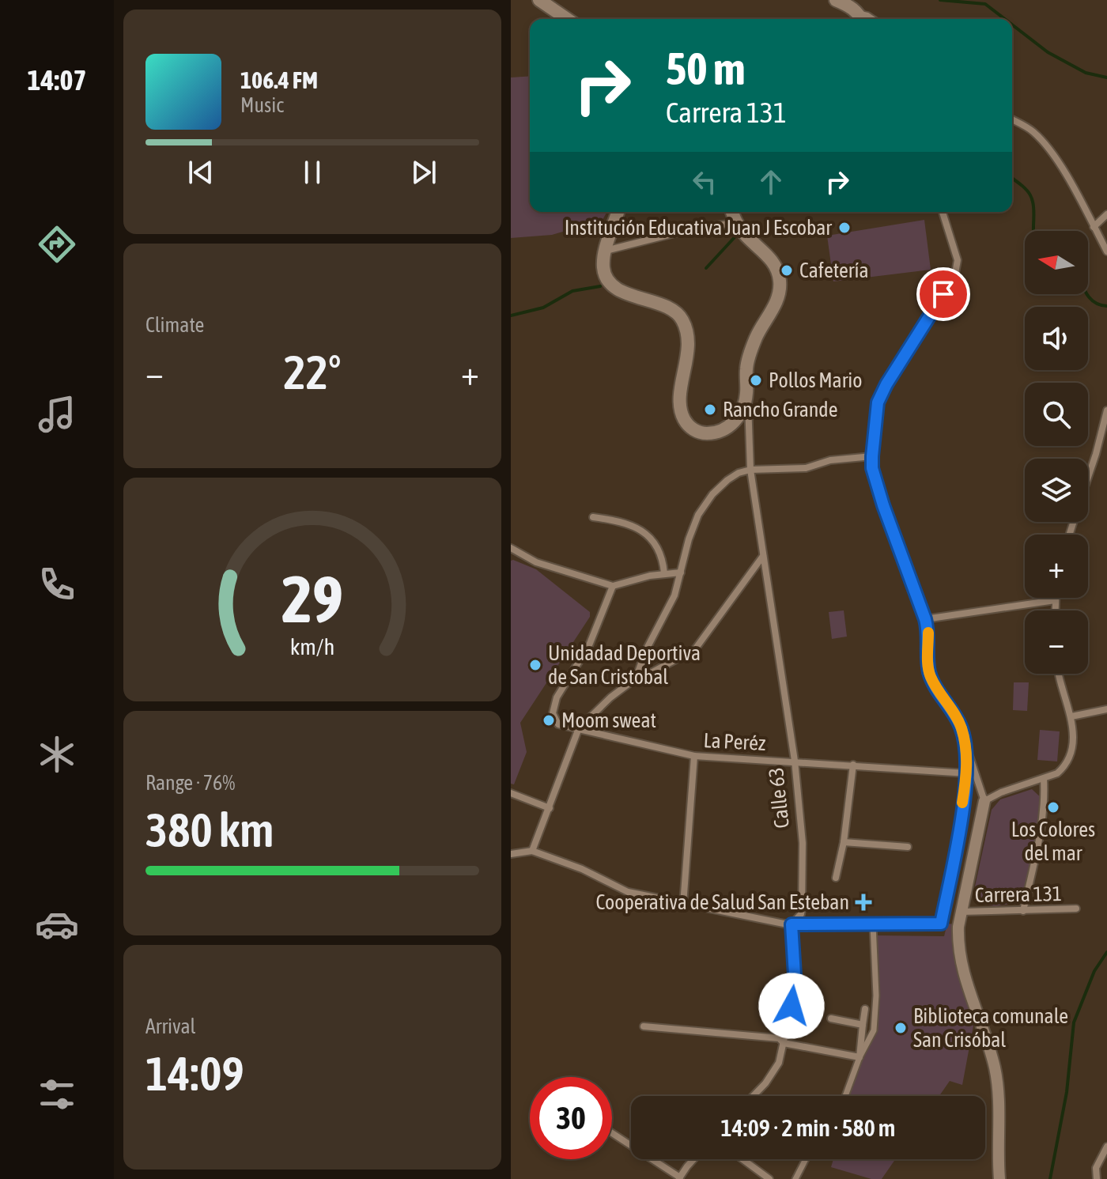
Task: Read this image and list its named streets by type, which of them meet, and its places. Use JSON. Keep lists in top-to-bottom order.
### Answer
{
  "streets": {
    "street": ["La Peréz", "Calle 63", "Carrera 131"]
  },
  "crossings": [
    ["La Peréz", "Calle 63"]
  ],
  "places": {
    "other": [
      "Institución Educativa Juan J Escobar",
      "Cafetería",
      "Pollos Mario",
      "Rancho Grande",
      "Unidadad Deportiva de San Cristobal",
      "Moom sweat",
      "Los Colores del mar",
      "Biblioteca comunale San Crisóbal"
    ],
    "health": ["Cooperativa de Salud San Esteban"]
  },
  "north": "left",
  "page": {
    "tabs": "14:07",
    "turn": ["50 m", "Carrera 131"],
    "song": ["106.4 FM", "Music"],
    "map_buttons": ["+", "−"],
    "tile": [
      "Climate",
      ["Range · 76%", "380 km"],
      ["Arrival", "14:09"]
    ],
    "heat": ["−", "22°", "+"],
    "limit": "30",
    "trip": "14:09 · 2 min · 580 m",
    "gauge": ["29", "km/h"]
  }
}
